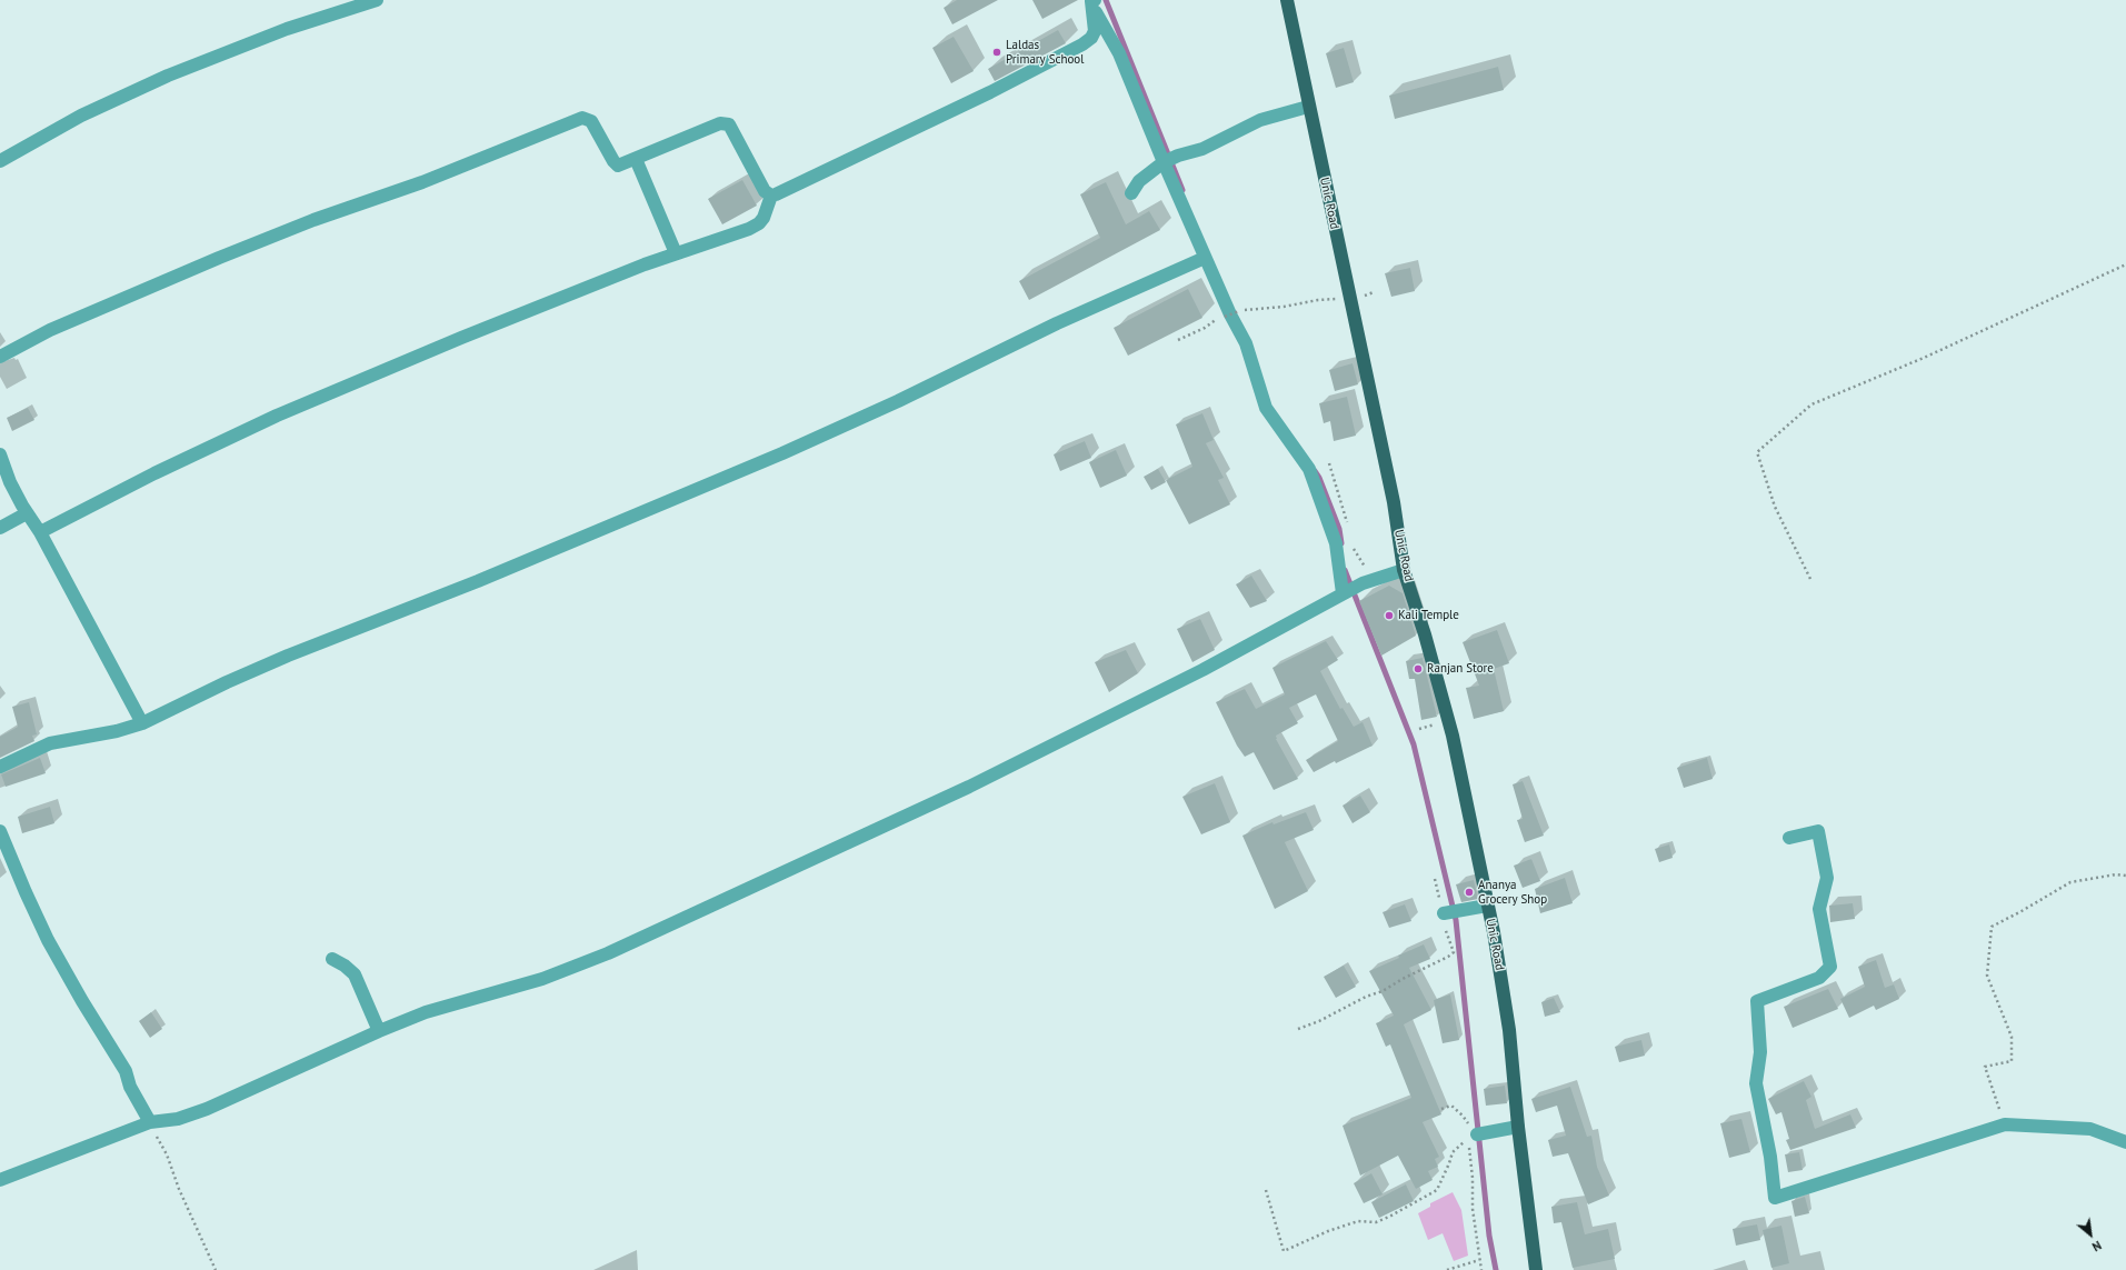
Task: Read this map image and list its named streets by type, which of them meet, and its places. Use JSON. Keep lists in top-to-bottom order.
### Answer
{
  "streets": {
    "main road": ["Unic Road"]
  },
  "places": [
    "Laldas Primary School",
    "Kali Temple",
    "Ranjan Store",
    "Ananya Grocery Shop"
  ],
  "north": "bottom right"
}
